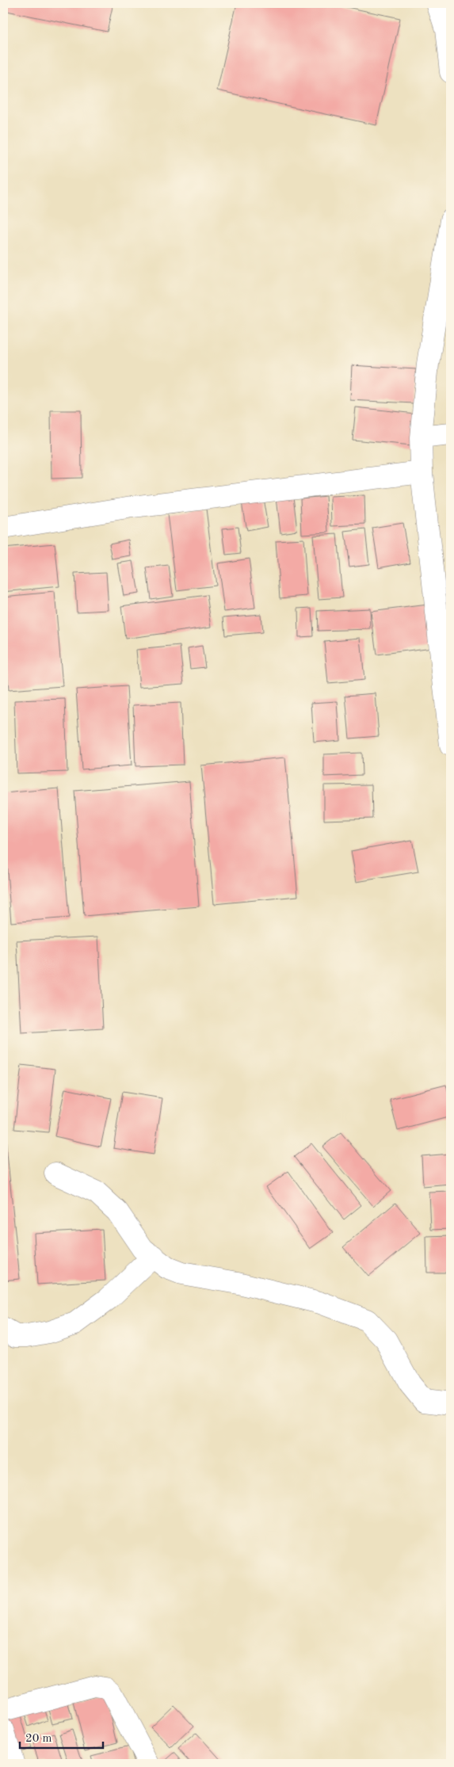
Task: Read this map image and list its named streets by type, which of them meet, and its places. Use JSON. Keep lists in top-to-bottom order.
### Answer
{
  "scale_bar": "20 m"
}
